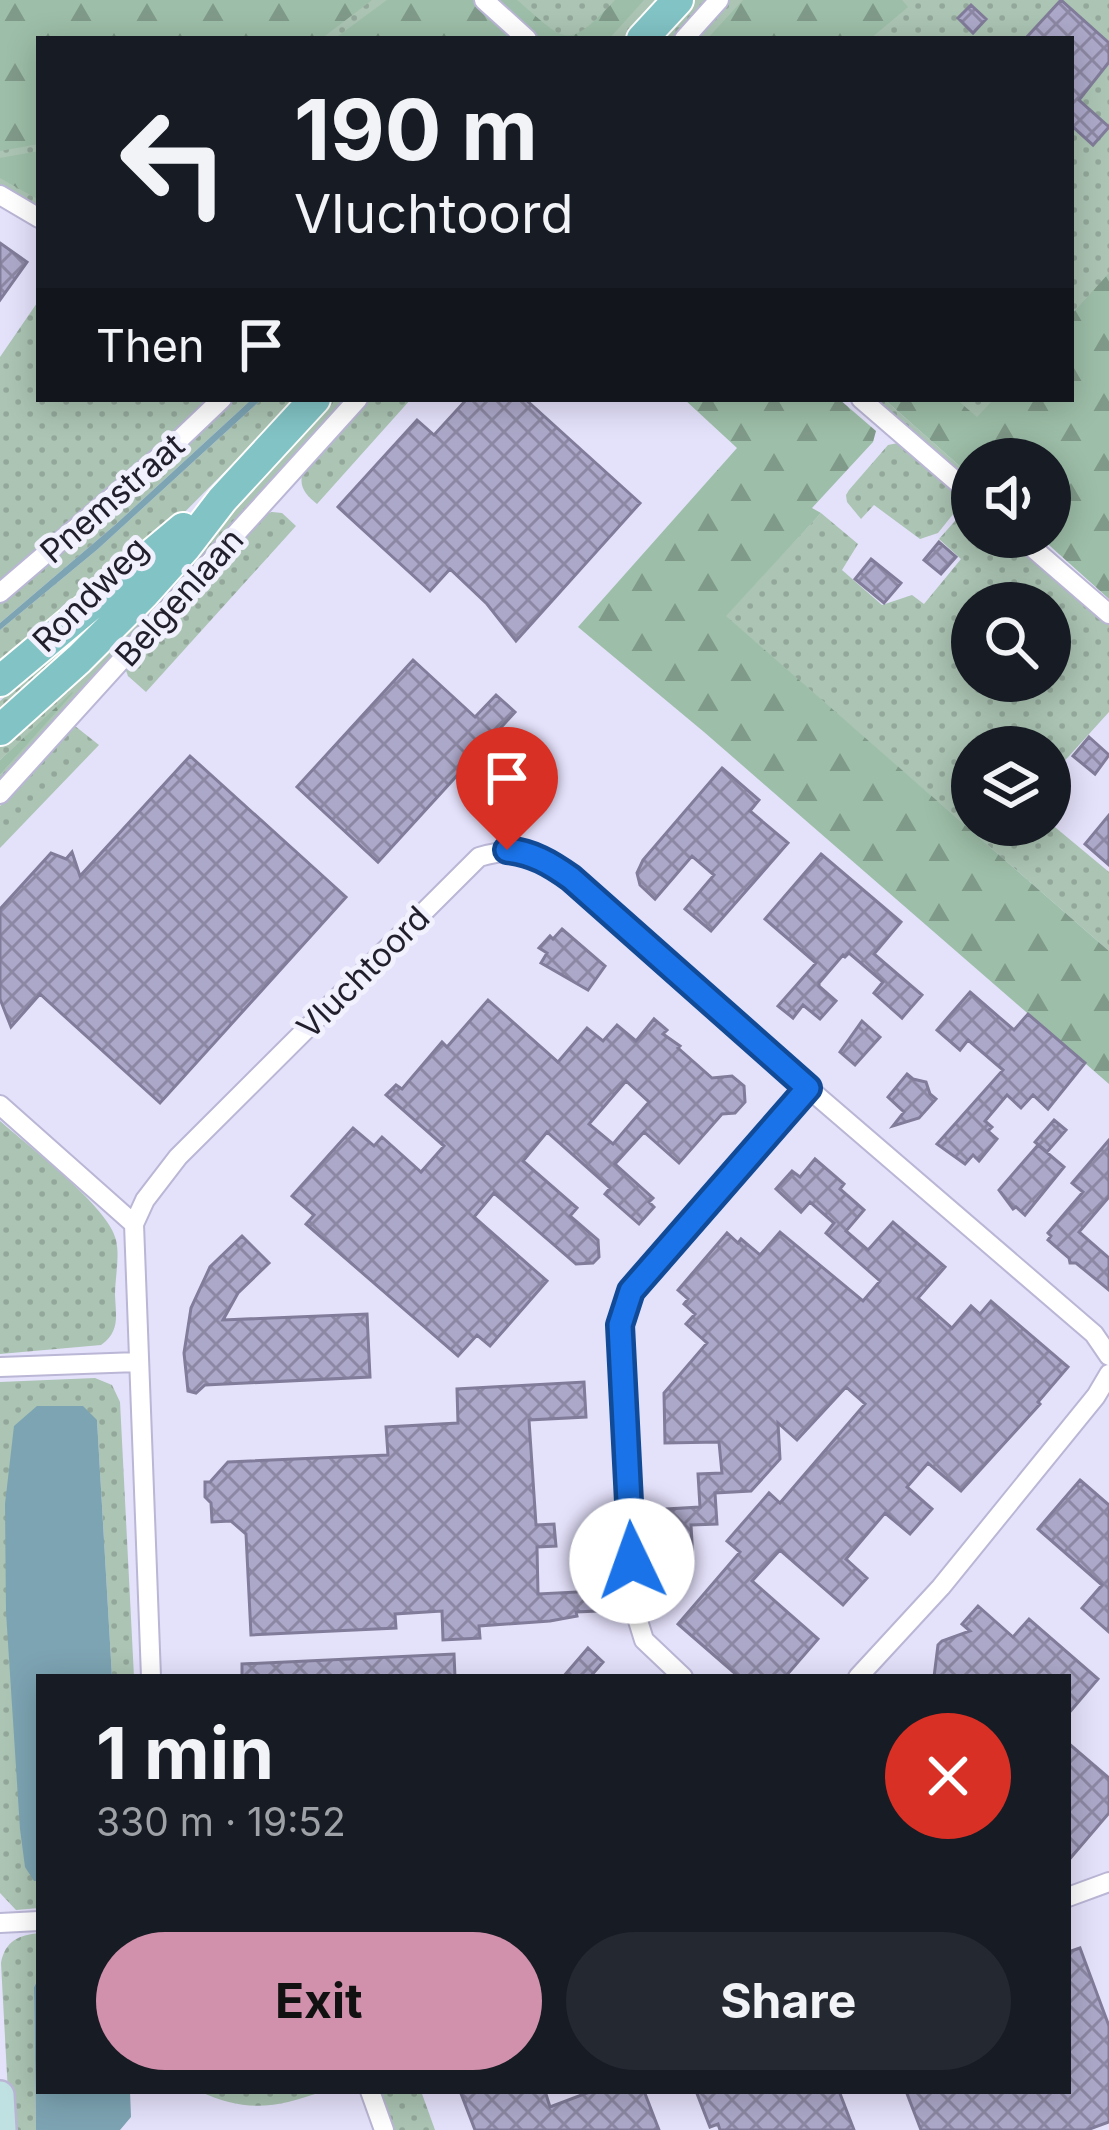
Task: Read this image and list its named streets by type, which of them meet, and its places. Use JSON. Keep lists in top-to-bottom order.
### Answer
{
  "streets": {
    "main road": ["Rondweg"],
    "street": ["Pnemstraat", "Belgenlaan", "Vluchtoord"]
  },
  "page": {
    "turn": ["190 m", "Vluchtoord"],
    "then": "Then",
    "heading": ["1 min", "330 m · 19:52"],
    "buttons": ["Exit", "Share"]
  }
}
